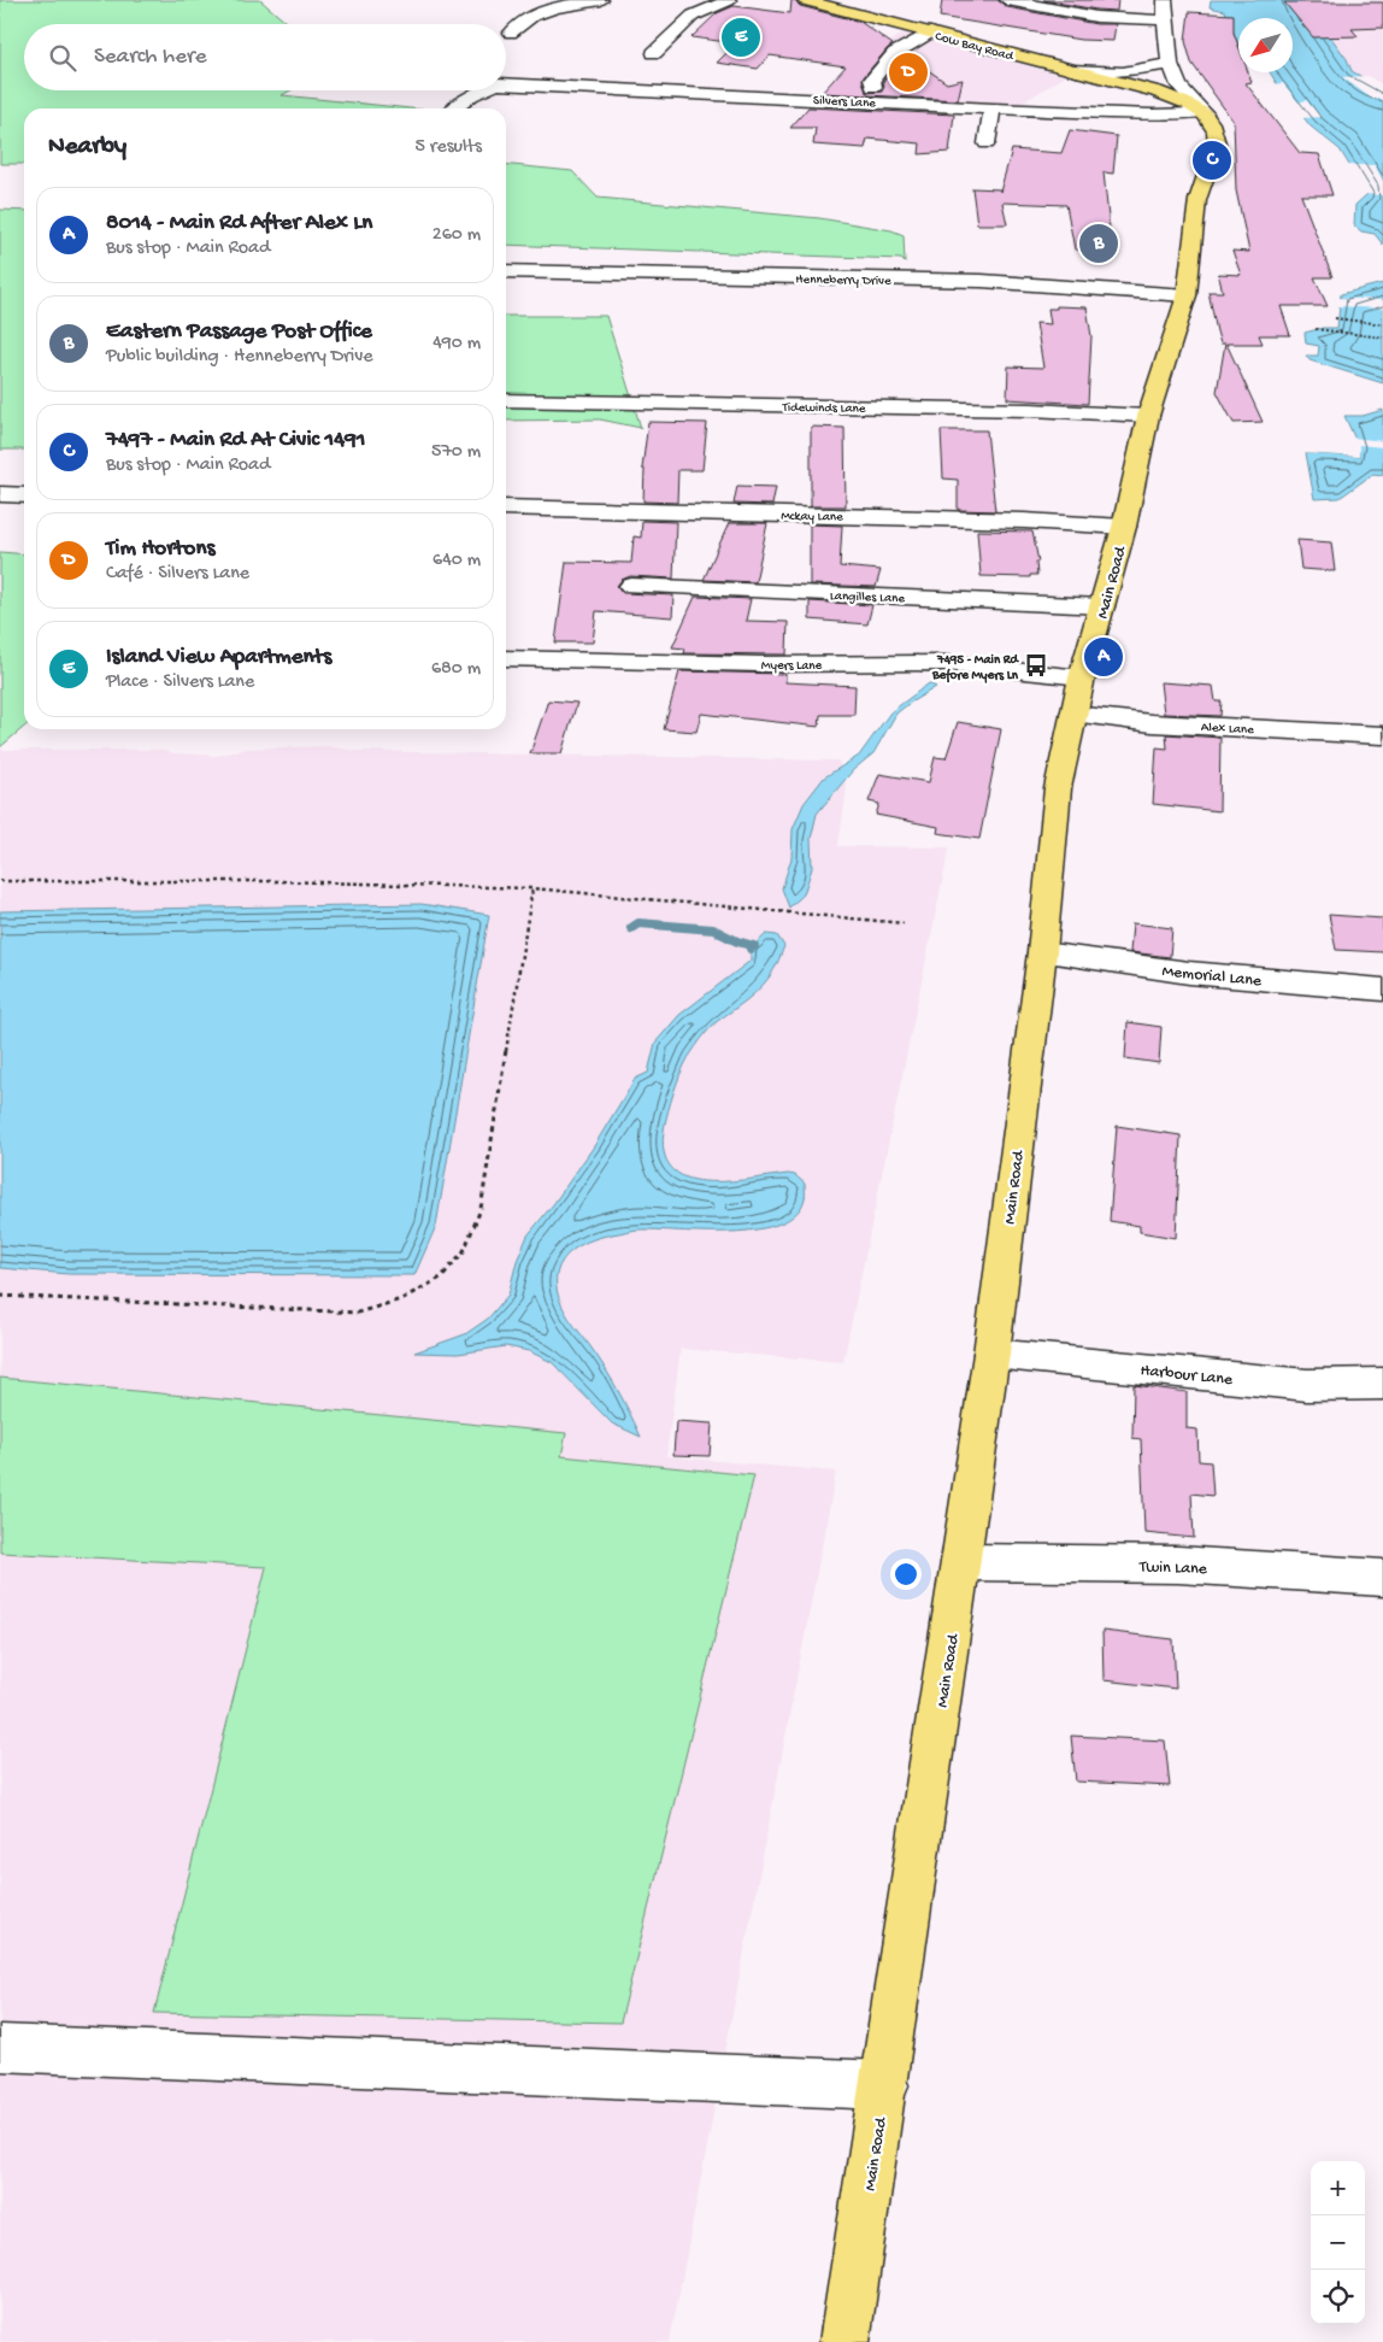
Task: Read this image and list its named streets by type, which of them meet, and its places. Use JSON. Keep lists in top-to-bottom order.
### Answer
{
  "streets": {
    "main road": ["Cow Bay Road", "Main Road"],
    "street": [
      "Silvers Lane",
      "Henneberry Drive",
      "Tidewinds Lane",
      "Mckay Lane",
      "Langilles Lane",
      "Myers Lane",
      "Alex Lane",
      "Memorial Lane",
      "Harbour Lane",
      "Twin Lane"
    ]
  },
  "crossings": [
    ["Silvers Lane", "Main Road"],
    ["Henneberry Drive", "Main Road"],
    ["Tidewinds Lane", "Main Road"],
    ["Mckay Lane", "Main Road"],
    ["Main Road", "Langilles Lane"],
    ["Main Road", "Myers Lane"],
    ["Main Road", "Alex Lane"],
    ["Main Road", "Memorial Lane"],
    ["Main Road", "Harbour Lane"],
    ["Main Road", "Twin Lane"]
  ],
  "places": {
    "bus stop": ["7495 - Main Rd Before Myers Ln"]
  },
  "north": "bottom left",
  "page": {
    "pins": [
      "E",
      "D",
      "C",
      "B",
      "A"
    ],
    "search": "Search here",
    "heading": ["Nearby", "5 results"],
    "list": [
      {
        "mark": "A",
        "name": "8014 - Main Rd After Alex Ln",
        "note": "Bus stop · Main Road",
        "value": "260 m"
      },
      {
        "mark": "B",
        "name": "Eastern Passage Post Office",
        "note": "Public building · Henneberry Drive",
        "value": "490 m"
      },
      {
        "mark": "C",
        "name": "7497 - Main Rd At Civic 1491",
        "note": "Bus stop · Main Road",
        "value": "570 m"
      },
      {
        "mark": "D",
        "name": "Tim Hortons",
        "note": "Café · Silvers Lane",
        "value": "640 m"
      },
      {
        "mark": "E",
        "name": "Island View Apartments",
        "note": "Place · Silvers Lane",
        "value": "680 m"
      }
    ],
    "map_buttons": ["+", "−"]
  }
}
